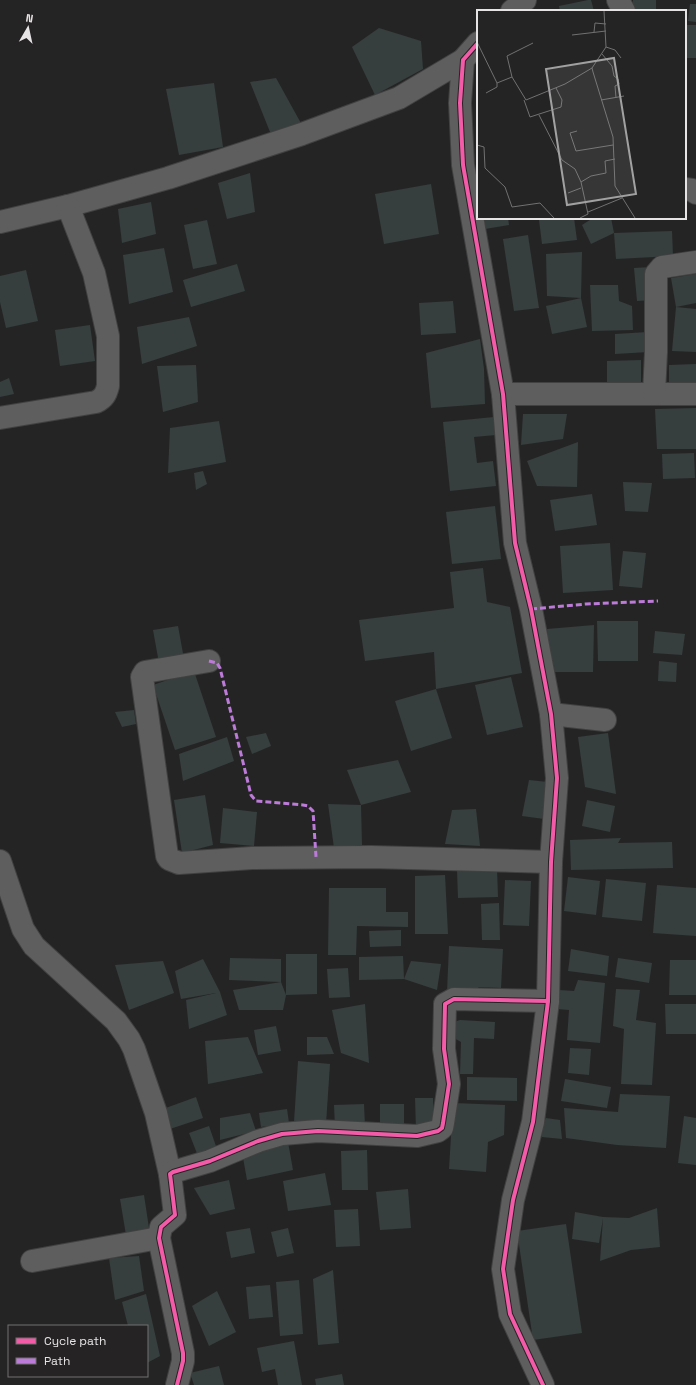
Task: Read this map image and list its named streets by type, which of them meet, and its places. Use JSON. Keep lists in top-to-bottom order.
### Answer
{
  "legend": ["Cycle path", "Path"],
  "north": "top"
}
